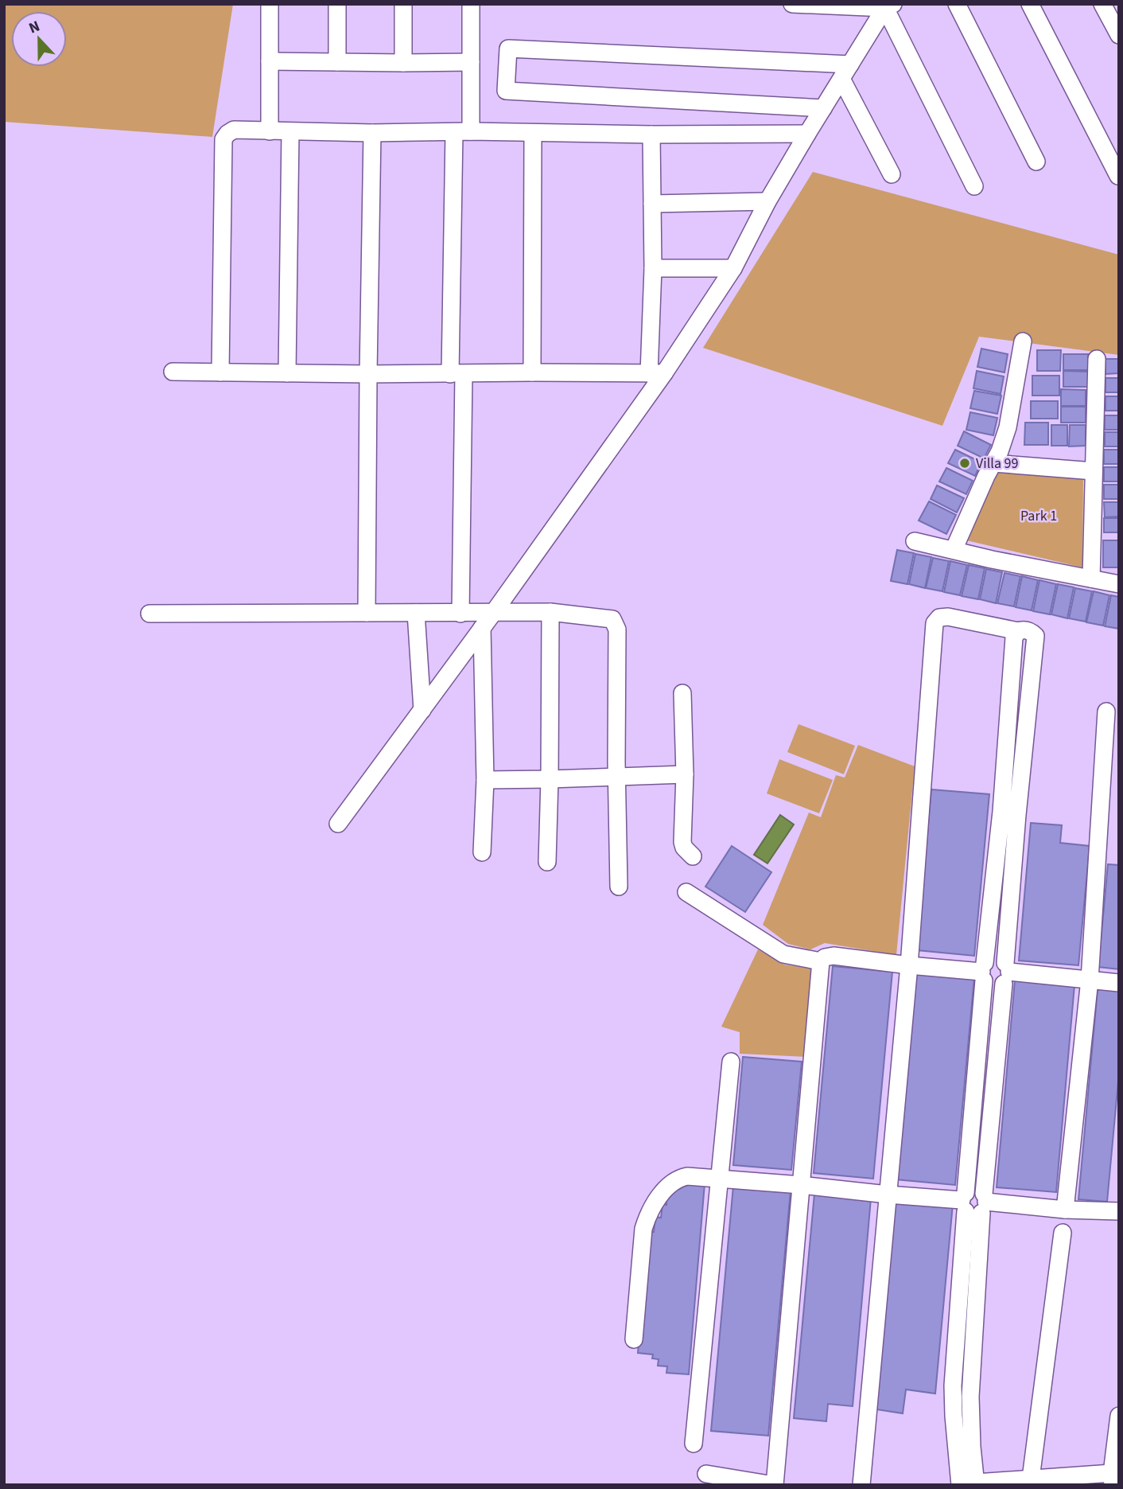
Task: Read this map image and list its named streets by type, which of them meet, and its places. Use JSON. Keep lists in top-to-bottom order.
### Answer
{
  "parks": ["Park 1"],
  "places": ["Villa 99"],
  "north": "top"
}
